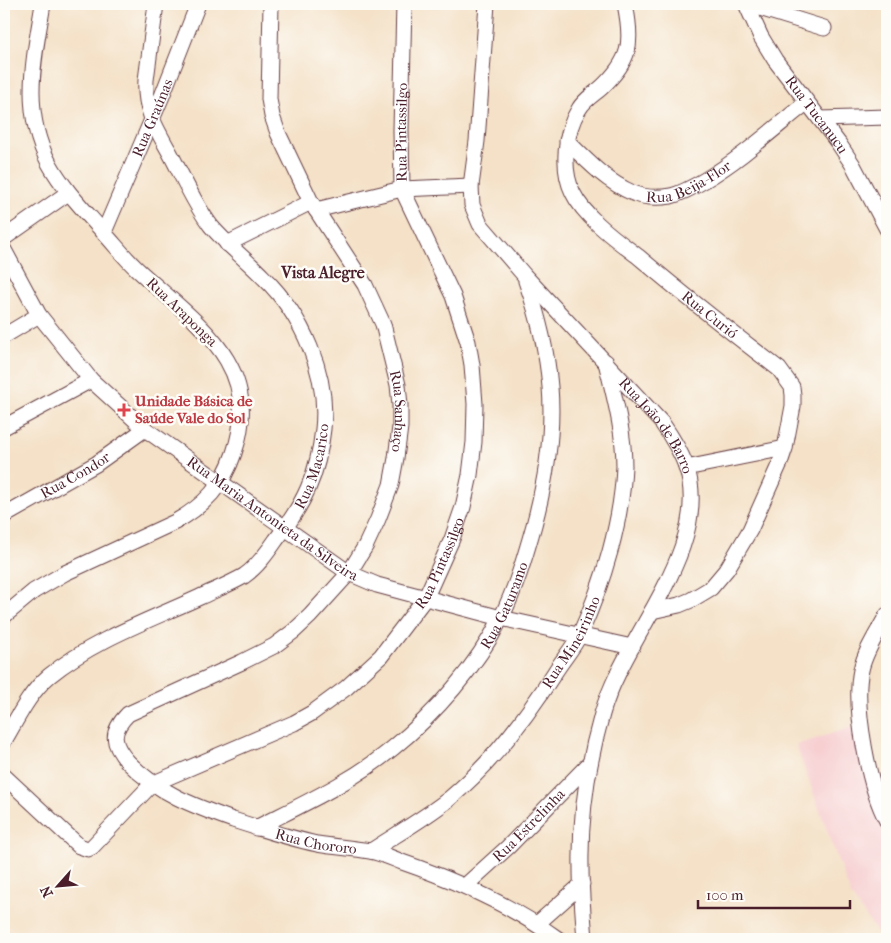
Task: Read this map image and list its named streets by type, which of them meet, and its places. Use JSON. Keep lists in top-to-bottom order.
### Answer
{
  "streets": {
    "street": [
      "Rua Tucanucu",
      "Rua Graúnas",
      "Rua Pintassilgo",
      "Rua Beija-Flor",
      "Rua Araponga",
      "Rua Curió",
      "Rua Sanhaço",
      "Rua João de Barro",
      "Rua Macarico",
      "Rua Condor",
      "Rua Maria Antonieta da Silveira",
      "Rua Gaturamo",
      "Rua Mineirinho",
      "Rua Estrelinha",
      "Rua Chororo"
    ]
  },
  "crossings": [
    ["Rua Tucanucu", "Rua Beija-Flor"],
    ["Rua Graúnas", "Rua Araponga"],
    ["Rua Graúnas", "Rua Macarico"],
    ["Rua Pintassilgo", "Rua Maria Antonieta da Silveira"],
    ["Rua Pintassilgo", "Rua Chororo"],
    ["Rua Beija-Flor", "Rua Curió"],
    ["Rua Araponga", "Rua Maria Antonieta da Silveira"],
    ["Rua Curió", "Rua João de Barro"],
    ["Rua Sanhaço", "Rua Maria Antonieta da Silveira"],
    ["Rua Sanhaço", "Rua Chororo"],
    ["Rua João de Barro", "Rua Maria Antonieta da Silveira"],
    ["Rua João de Barro", "Rua Gaturamo"],
    ["Rua João de Barro", "Rua Mineirinho"],
    ["Rua João de Barro", "Rua Estrelinha"],
    ["Rua Macarico", "Rua Maria Antonieta da Silveira"],
    ["Rua Condor", "Rua Maria Antonieta da Silveira"],
    ["Rua Maria Antonieta da Silveira", "Rua Gaturamo"],
    ["Rua Maria Antonieta da Silveira", "Rua Mineirinho"],
    ["Rua Gaturamo", "Rua Chororo"],
    ["Rua Mineirinho", "Rua Chororo"],
    ["Rua Estrelinha", "Rua Chororo"]
  ],
  "districts": ["Vista Alegre"],
  "places": {
    "health": ["Unidade Básica de Saúde Vale do Sol"]
  },
  "scale_bar": "100 m",
  "north": "bottom left"
}
